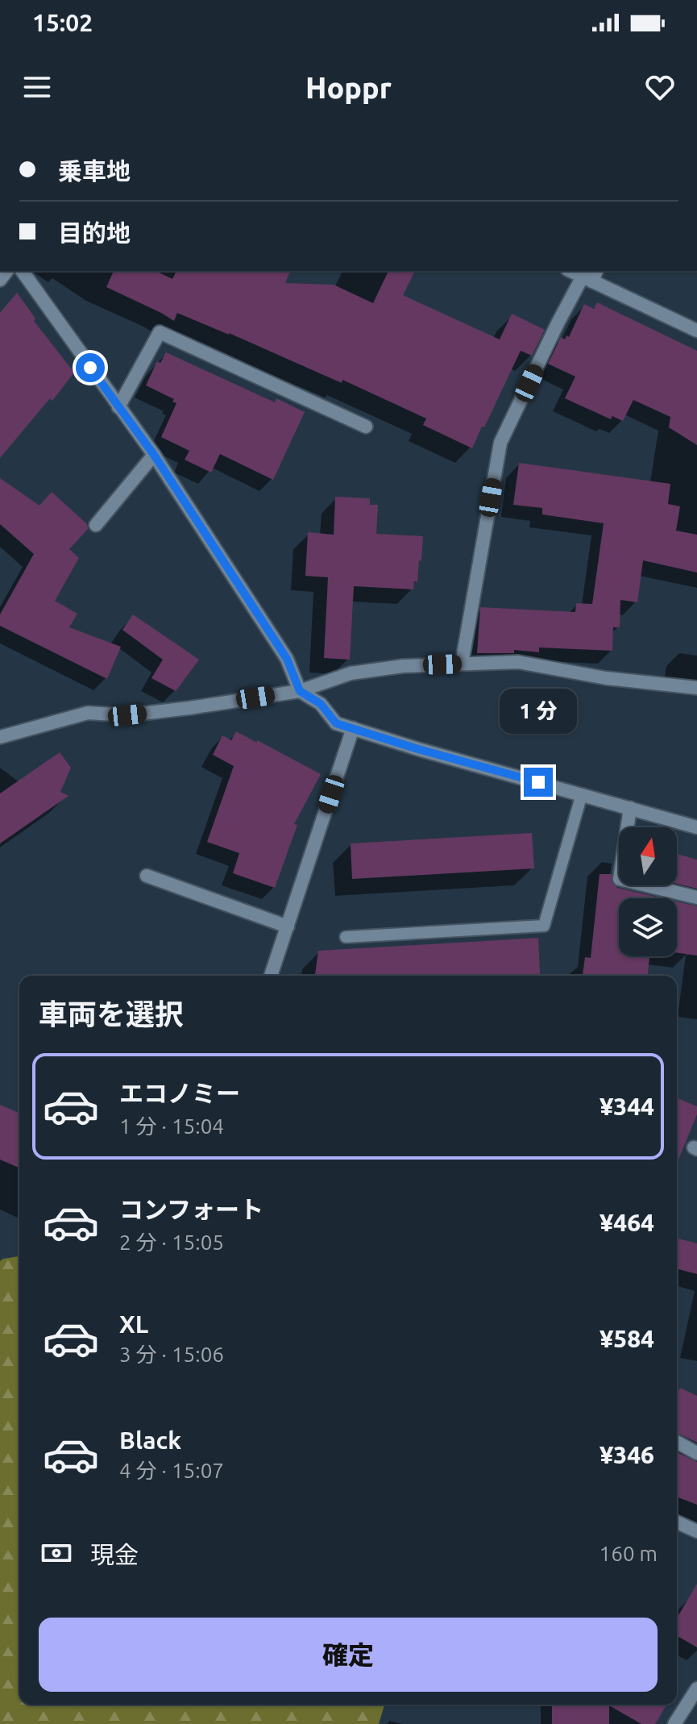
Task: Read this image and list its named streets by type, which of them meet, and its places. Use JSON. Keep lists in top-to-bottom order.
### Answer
{
  "north": "top",
  "page": {
    "status": "15:02",
    "header": "Hoppr",
    "banner": ["乗車地", "目的地"],
    "bubble": "1 分",
    "heading": "車両を選択",
    "list": [
      {
        "name": "エコノミー",
        "note": "1 分 · 15:04",
        "value": "¥344"
      },
      {
        "name": "コンフォート",
        "note": "2 分 · 15:05",
        "value": "¥464"
      },
      {
        "name": "XL",
        "note": "3 分 · 15:06",
        "value": "¥584"
      },
      {
        "name": "Black",
        "note": "4 分 · 15:07",
        "value": "¥346"
      }
    ],
    "pay": ["現金", "160 m"],
    "buttons": "確定"
  }
}
